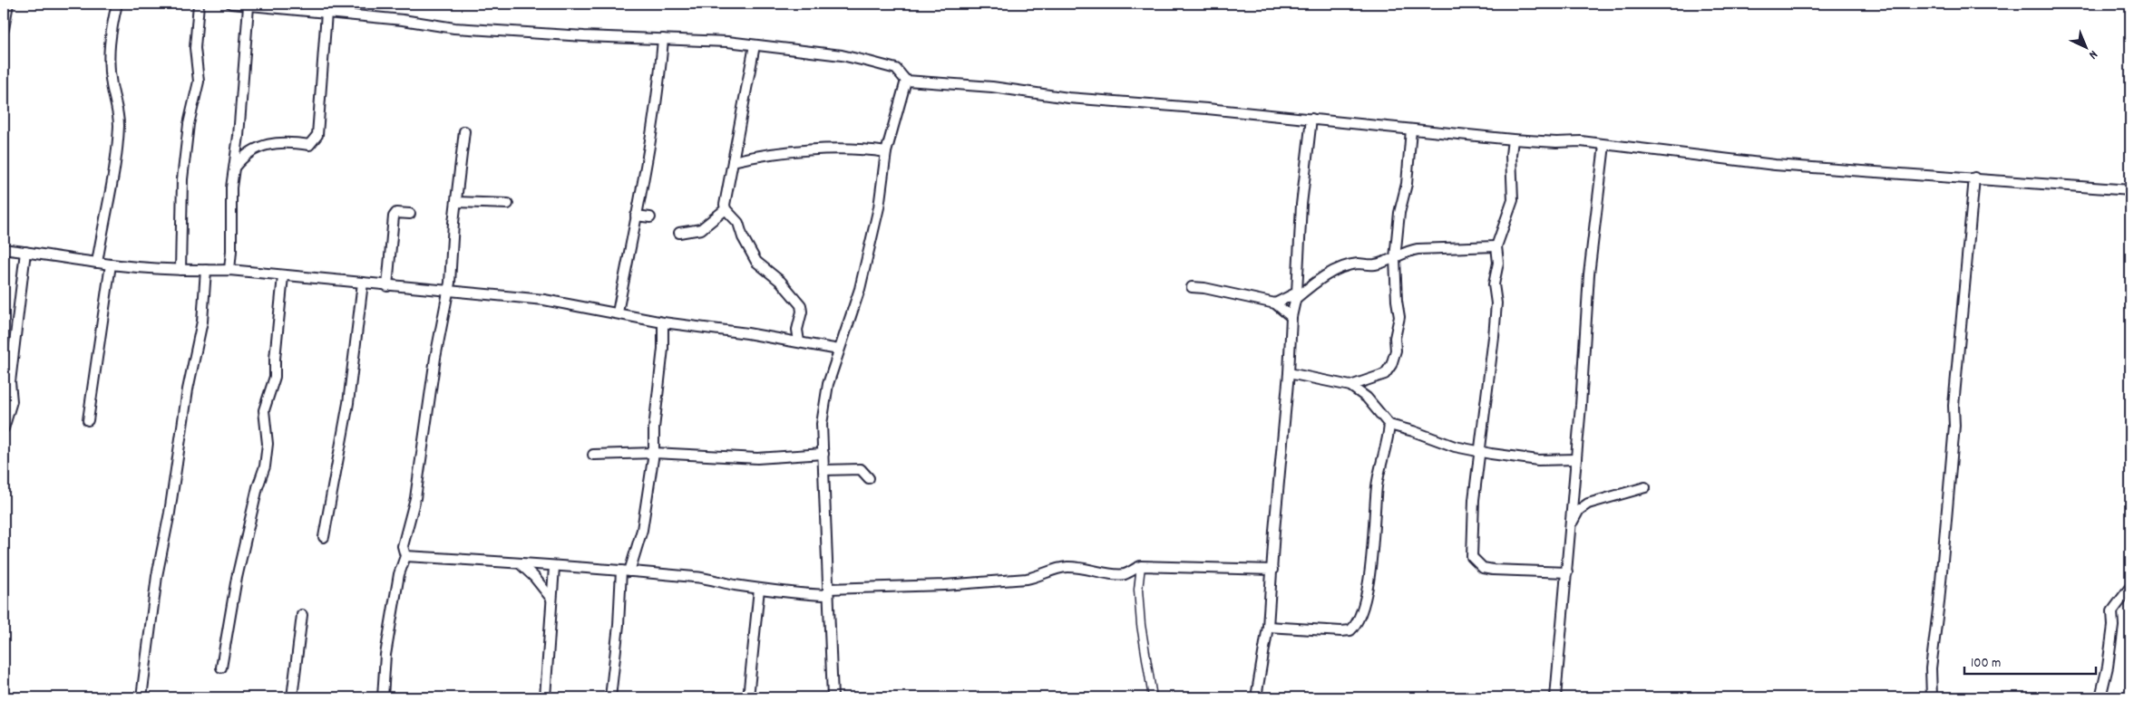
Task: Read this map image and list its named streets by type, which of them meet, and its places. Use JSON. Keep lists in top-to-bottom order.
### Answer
{
  "scale_bar": "100 m",
  "north": "bottom right"
}
